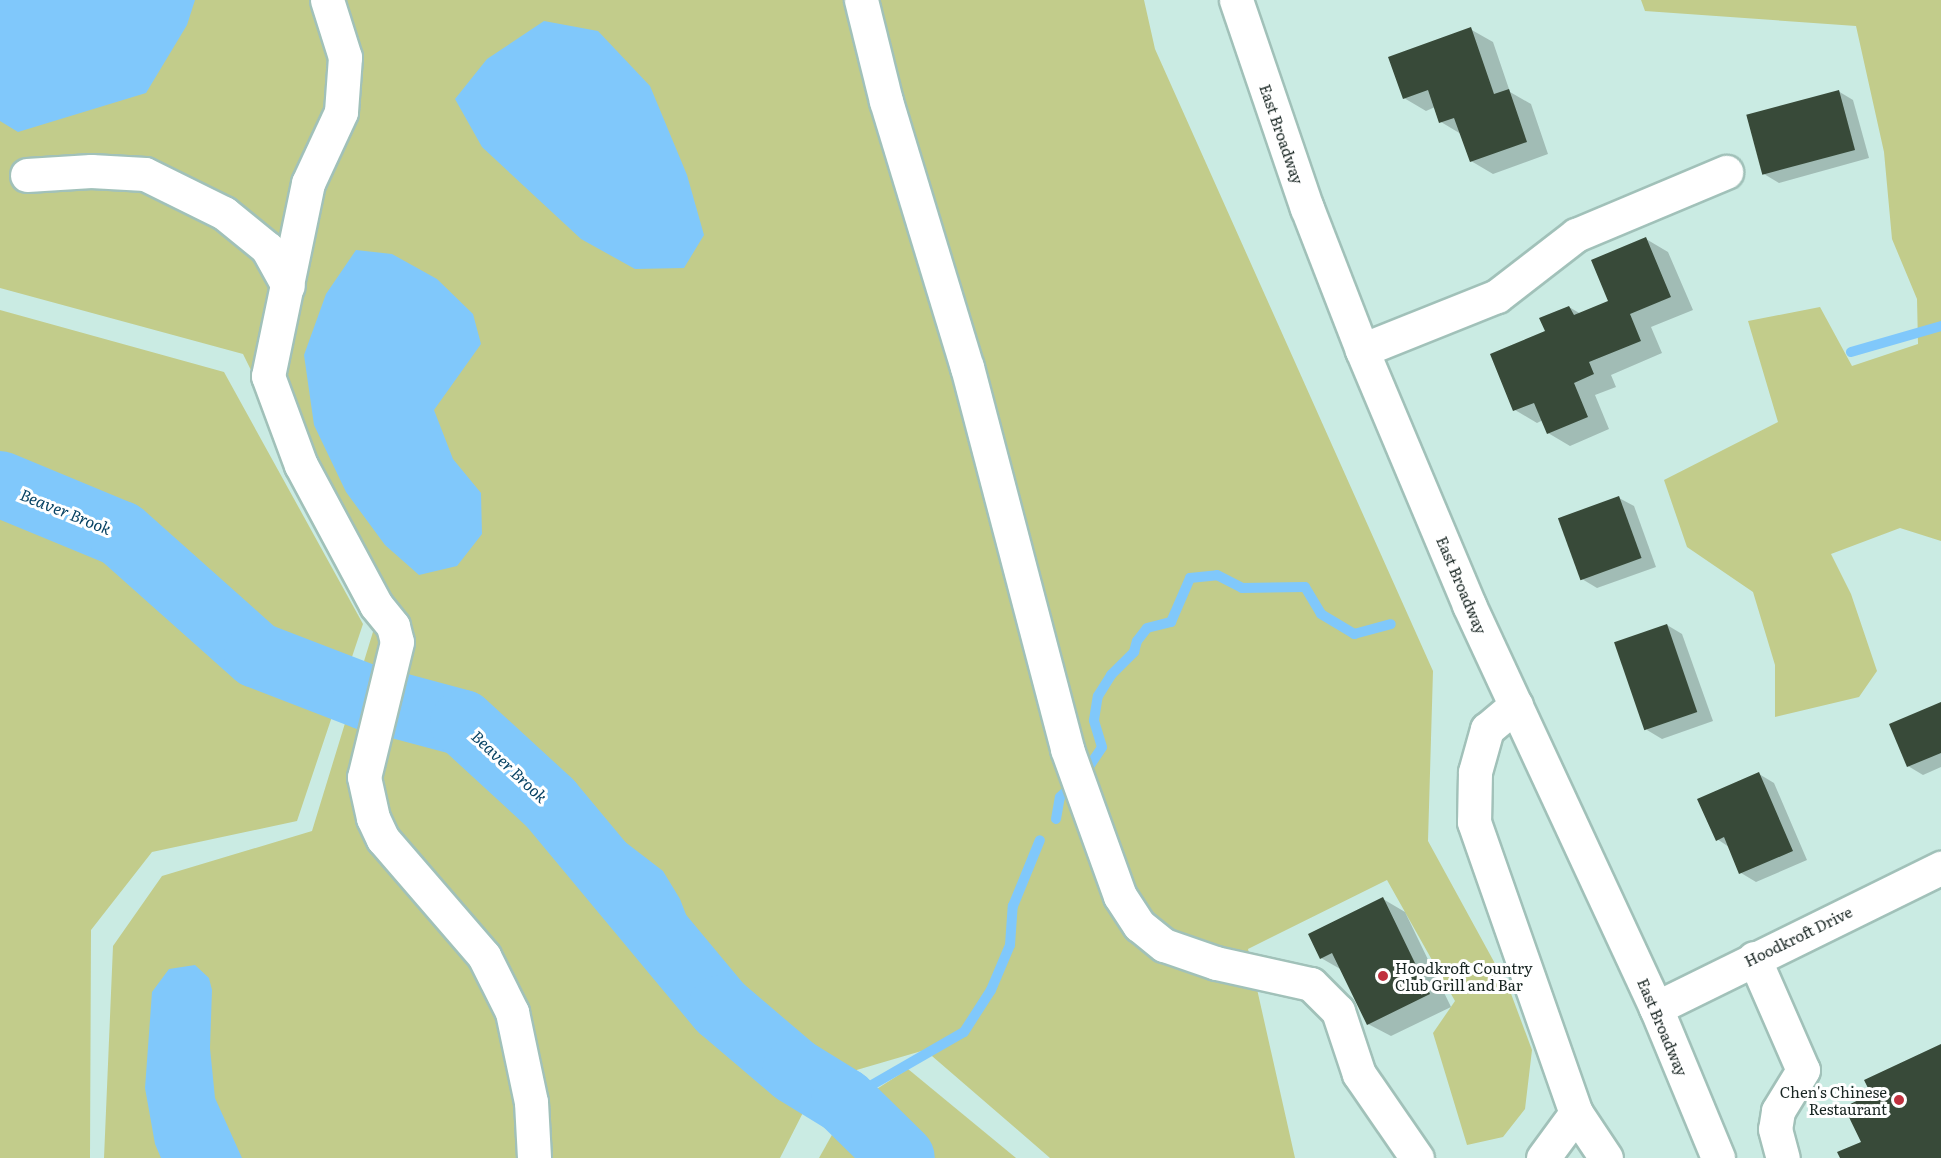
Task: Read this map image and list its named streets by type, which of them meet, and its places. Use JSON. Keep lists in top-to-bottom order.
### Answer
{
  "streets": {
    "main road": ["East Broadway", "Hoodkroft Drive"]
  },
  "crossings": [
    ["East Broadway", "Hoodkroft Drive"]
  ],
  "water": ["Beaver Brook"],
  "places": ["Hoodkroft Country Club Grill and Bar", "Chen's Chinese Restaurant"]
}
